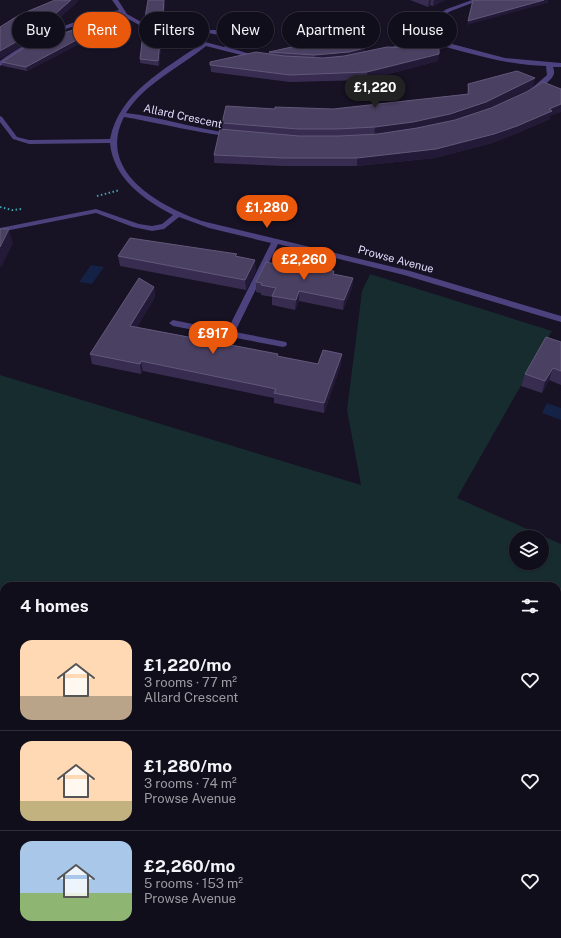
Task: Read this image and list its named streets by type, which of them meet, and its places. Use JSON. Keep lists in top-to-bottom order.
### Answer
{
  "streets": {
    "street": ["Allard Crescent", "Prowse Avenue"]
  },
  "page": {
    "chip": [
      "Buy",
      "Rent",
      "Filters",
      "New",
      "Apartment",
      "House"
    ],
    "price": [
      "£1,220",
      "£1,280",
      "£2,260",
      "£917"
    ],
    "heading": "4 homes",
    "list": [
      {
        "name": "£1,220/mo",
        "note": "3 rooms · 77 m² · Allard Crescent"
      },
      {
        "name": "£1,280/mo",
        "note": "3 rooms · 74 m² · Prowse Avenue"
      },
      {
        "name": "£2,260/mo",
        "note": "5 rooms · 153 m² · Prowse Avenue"
      }
    ]
  }
}
